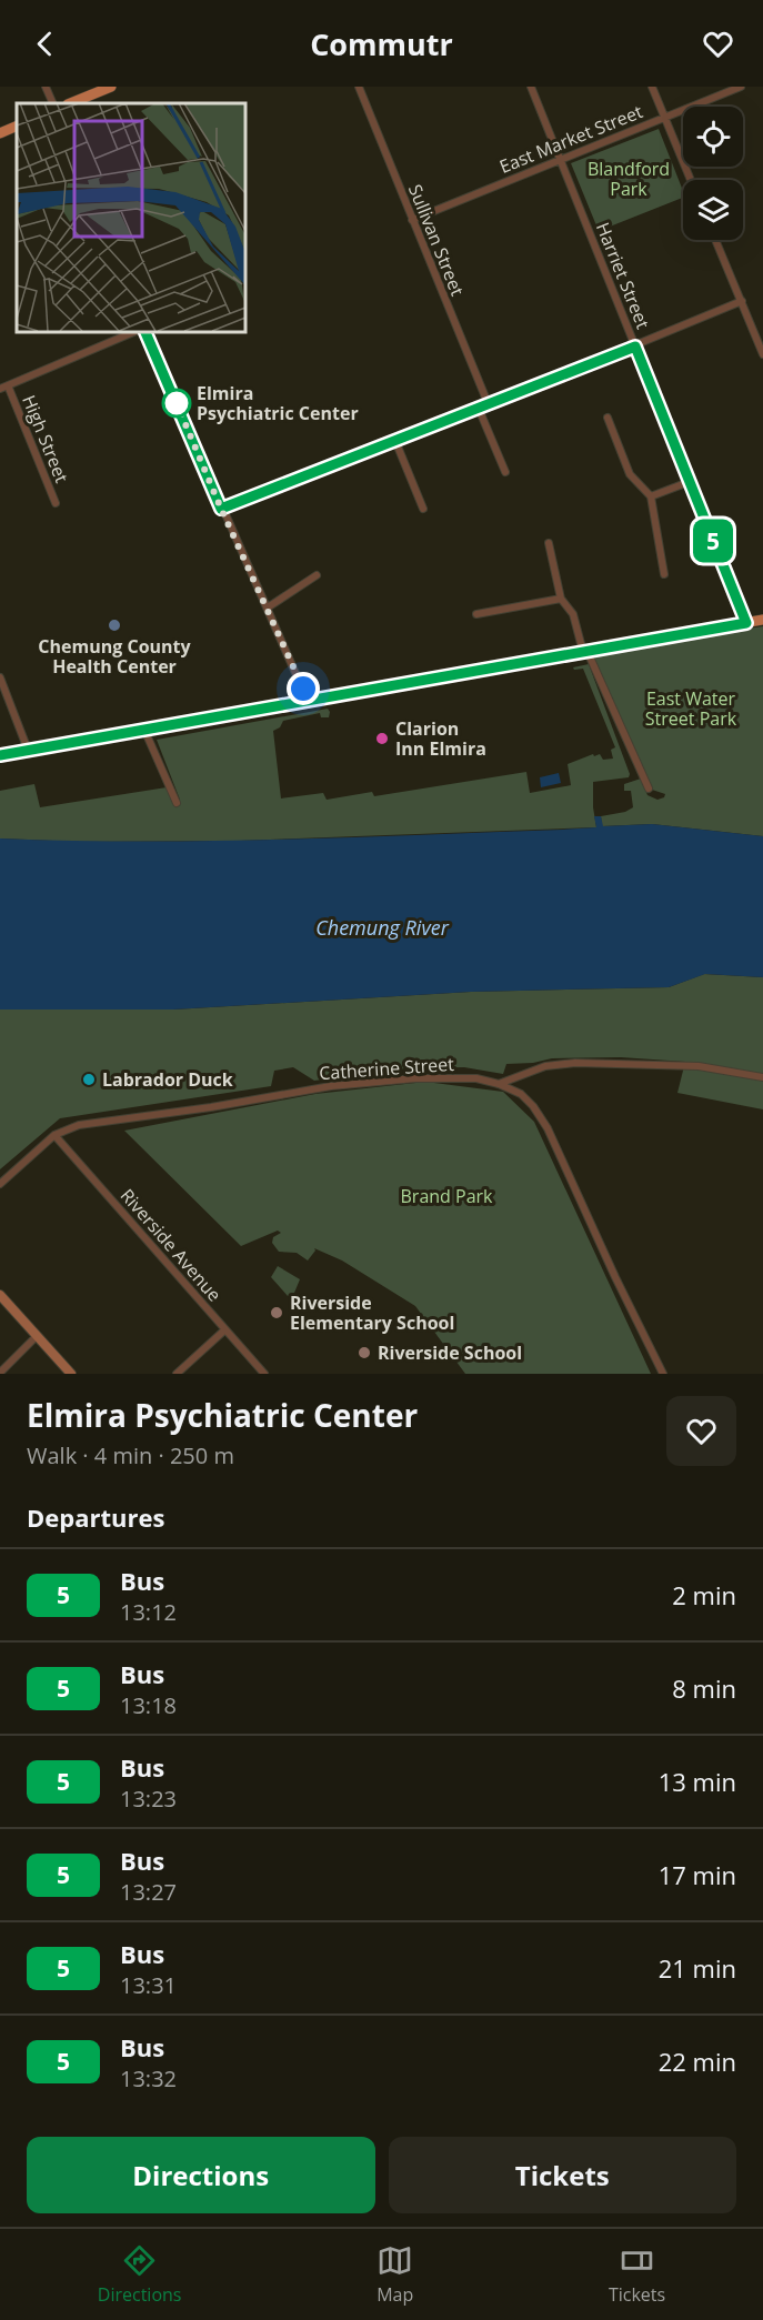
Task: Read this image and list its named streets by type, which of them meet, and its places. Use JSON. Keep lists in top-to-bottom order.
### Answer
{
  "streets": {
    "street": [
      "East Market Street",
      "Sullivan Street",
      "Harriet Street",
      "High Street",
      "Catherine Street",
      "Riverside Avenue"
    ]
  },
  "crossings": [
    ["East Market Street", "Sullivan Street"],
    ["East Market Street", "Harriet Street"],
    ["Catherine Street", "Riverside Avenue"]
  ],
  "water": ["Chemung River"],
  "parks": ["Blandford Park", "East Water Street Park", "Brand Park"],
  "places": [
    "Elmira Psychiatric Center",
    "Chemung County Health Center",
    "Clarion Inn Elmira",
    "Labrador Duck",
    "Riverside Elementary School",
    "Riverside School"
  ],
  "lines": ["bus line 5"],
  "page": {
    "header": "Commutr",
    "on_map": "5",
    "heading": [
      ["Elmira Psychiatric Center", "Walk · 4 min · 250 m"],
      "Departures"
    ],
    "list": [
      {
        "mark": "5",
        "name": "Bus",
        "note": "13:12",
        "value": "2 min"
      },
      {
        "mark": "5",
        "name": "Bus",
        "note": "13:18",
        "value": "8 min"
      },
      {
        "mark": "5",
        "name": "Bus",
        "note": "13:23",
        "value": "13 min"
      },
      {
        "mark": "5",
        "name": "Bus",
        "note": "13:27",
        "value": "17 min"
      },
      {
        "mark": "5",
        "name": "Bus",
        "note": "13:31",
        "value": "21 min"
      },
      {
        "mark": "5",
        "name": "Bus",
        "note": "13:32",
        "value": "22 min"
      }
    ],
    "buttons": ["Directions", "Tickets"],
    "tabs": ["Directions", "Map", "Tickets"]
  }
}
